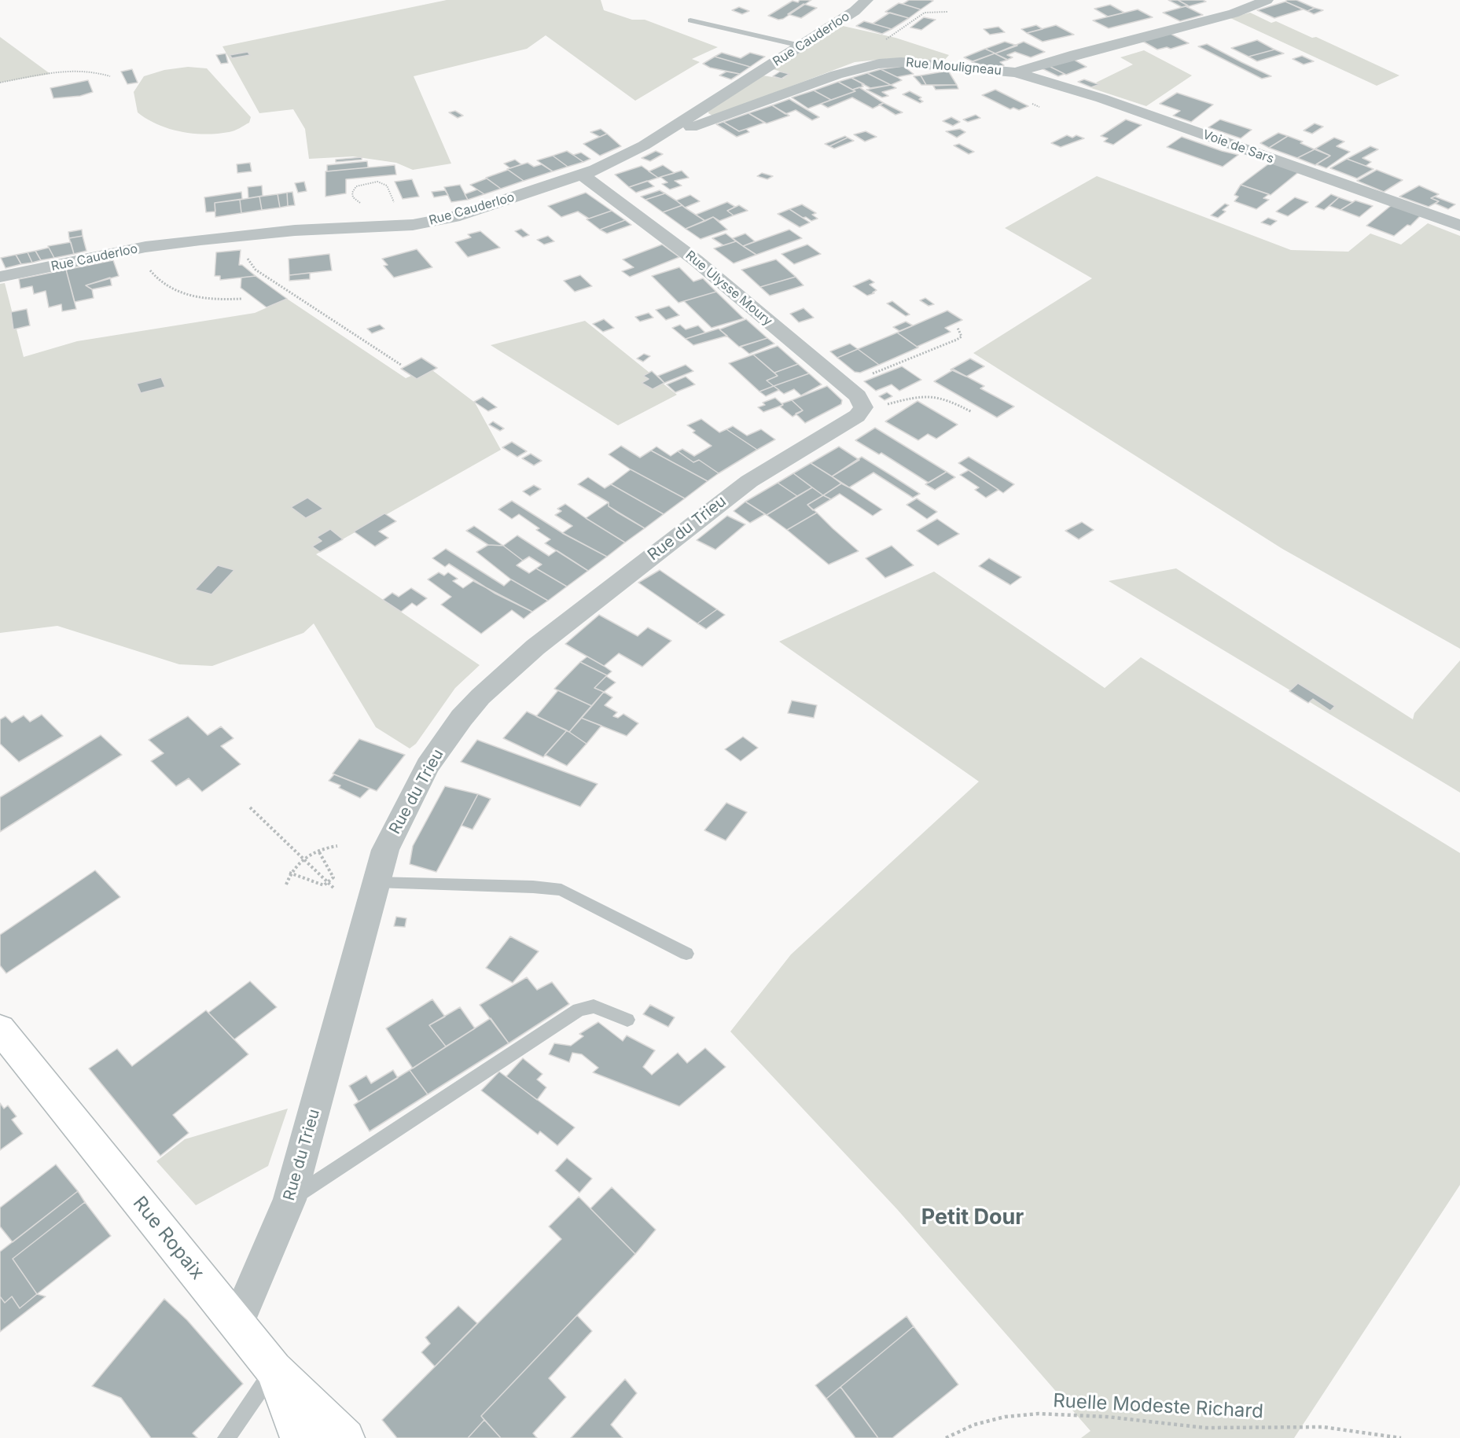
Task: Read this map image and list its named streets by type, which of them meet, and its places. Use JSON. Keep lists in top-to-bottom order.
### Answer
{
  "streets": {
    "street": [
      "Rue Cauderloo",
      "Rue Mouligneau",
      "Voie de Sars",
      "Rue Ulysse Moury",
      "Rue du Trieu",
      "Rue Ropaix"
    ],
    "path": ["Ruelle Modeste Richard"]
  },
  "crossings": [
    ["Rue Cauderloo", "Rue Mouligneau"],
    ["Rue Cauderloo", "Rue Ulysse Moury"],
    ["Rue Mouligneau", "Voie de Sars"],
    ["Rue Ulysse Moury", "Rue du Trieu"],
    ["Rue du Trieu", "Rue Ropaix"]
  ],
  "districts": ["Petit Dour"]
}
